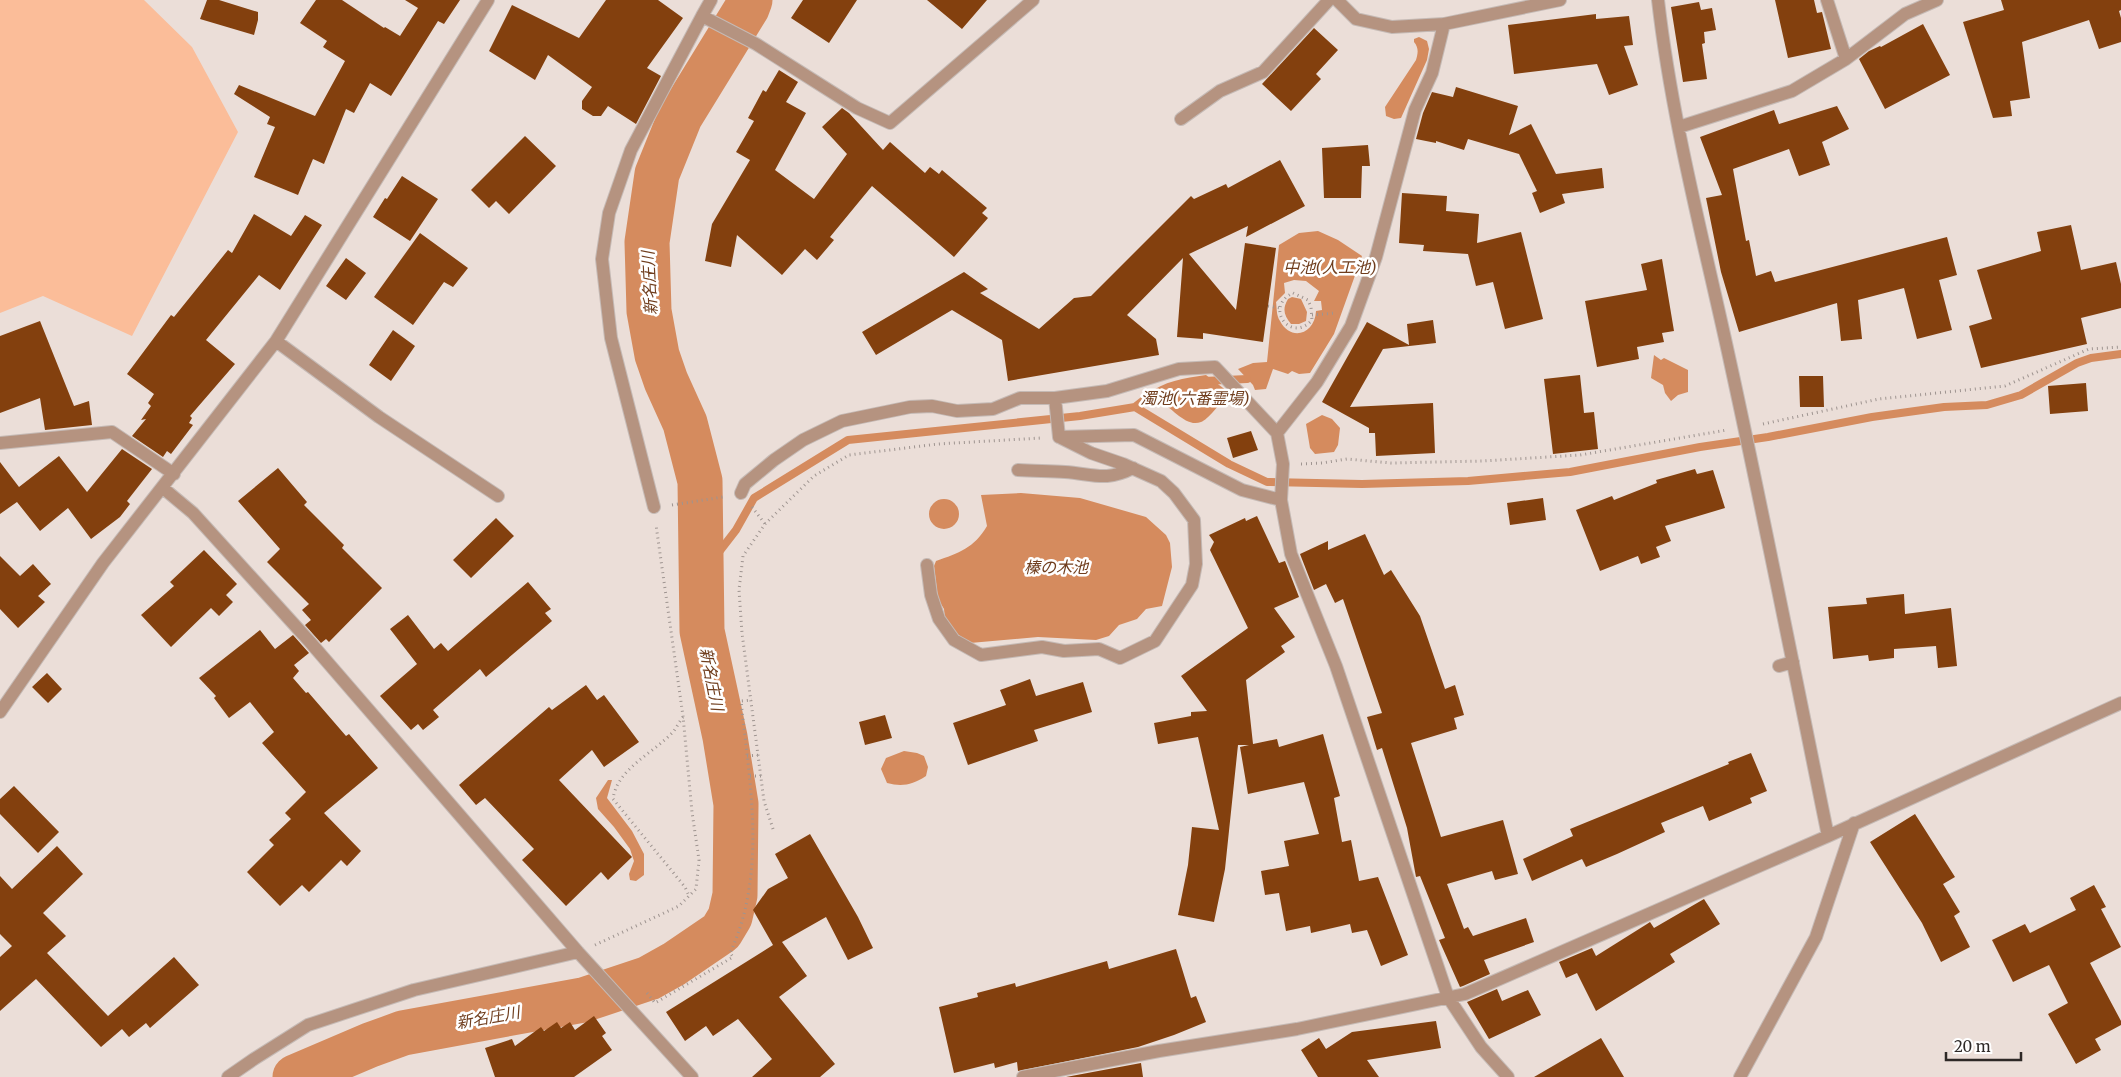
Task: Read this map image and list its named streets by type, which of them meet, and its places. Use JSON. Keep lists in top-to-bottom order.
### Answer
{
  "water": [
    "中池(人工池)",
    "新名庄川",
    "濁池(六番霊場)",
    "榛の木池"
  ],
  "scale_bar": "20 m"
}
